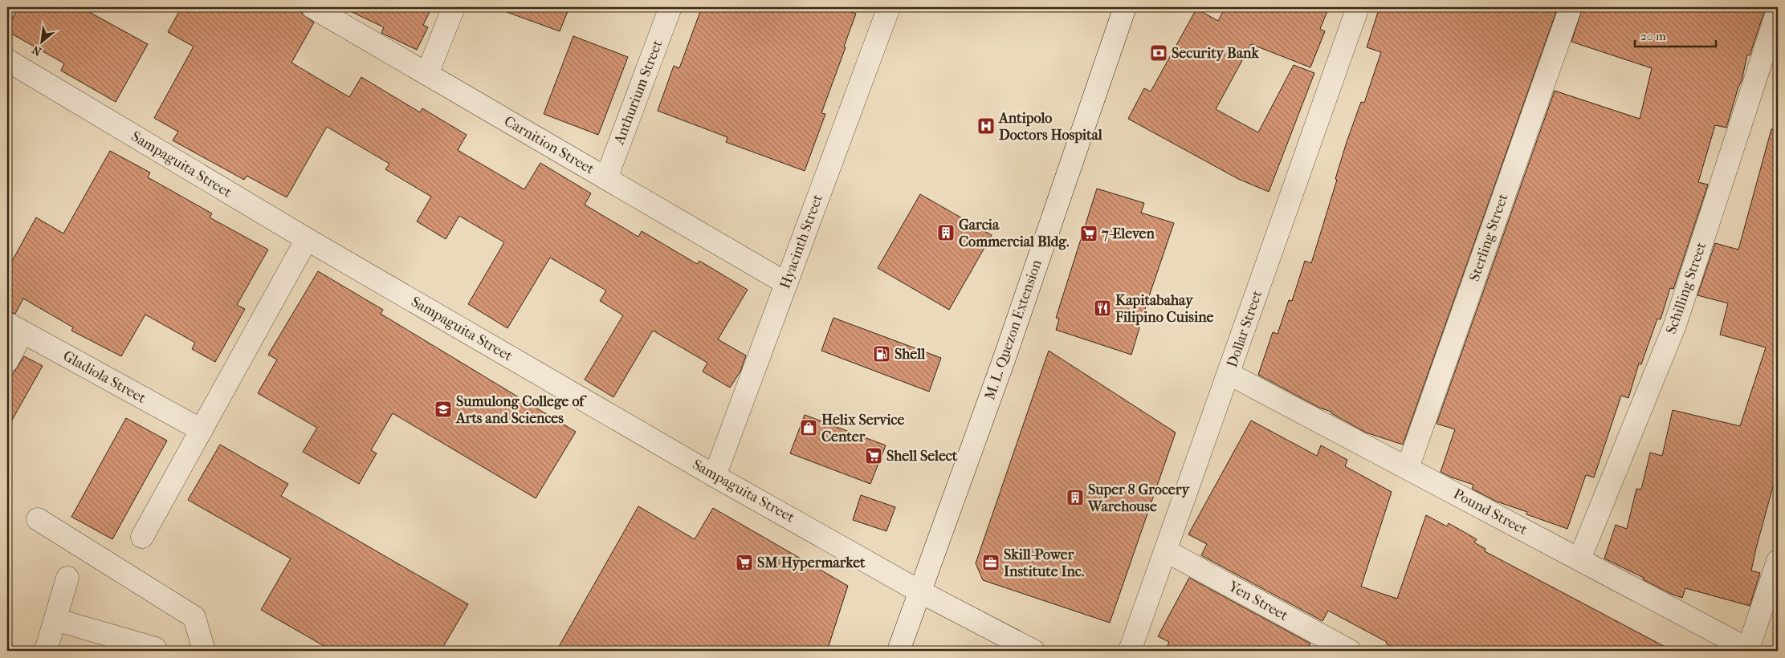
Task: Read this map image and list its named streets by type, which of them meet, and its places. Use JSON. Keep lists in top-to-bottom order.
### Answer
{
  "streets": {
    "street": [
      "Anthurium Street",
      "Carnition Street",
      "Sampaguita Street",
      "Sterling Street",
      "Hyacinth Street",
      "Schilling Street",
      "Dollar Street",
      "M. L. Quezon Extension",
      "Gladiola Street",
      "Pound Street",
      "Yen Street"
    ]
  },
  "crossings": [
    ["Anthurium Street", "Carnition Street"],
    ["Carnition Street", "Hyacinth Street"],
    ["Sampaguita Street", "Hyacinth Street"],
    ["Sampaguita Street", "M. L. Quezon Extension"],
    ["Sterling Street", "Pound Street"],
    ["Schilling Street", "Pound Street"],
    ["Dollar Street", "Pound Street"],
    ["Dollar Street", "Yen Street"]
  ],
  "places": {
    "bank": ["Security Bank"],
    "hospital": ["Antipolo Doctors Hospital"],
    "building": ["Garcia Commercial Bldg.", "Super 8 Grocery Warehouse"],
    "supermarket": ["7-Eleven", "Shell Select", "SM Hypermarket"],
    "restaurant": ["Kapitabahay Filipino Cuisine"],
    "fuel station": ["Shell"],
    "school or university": ["Sumulong College of Arts and Sciences"],
    "shop": ["Helix Service Center"],
    "office": ["Skill-Power Institute Inc."]
  },
  "scale_bar": "20 m",
  "north": "bottom left"
}
